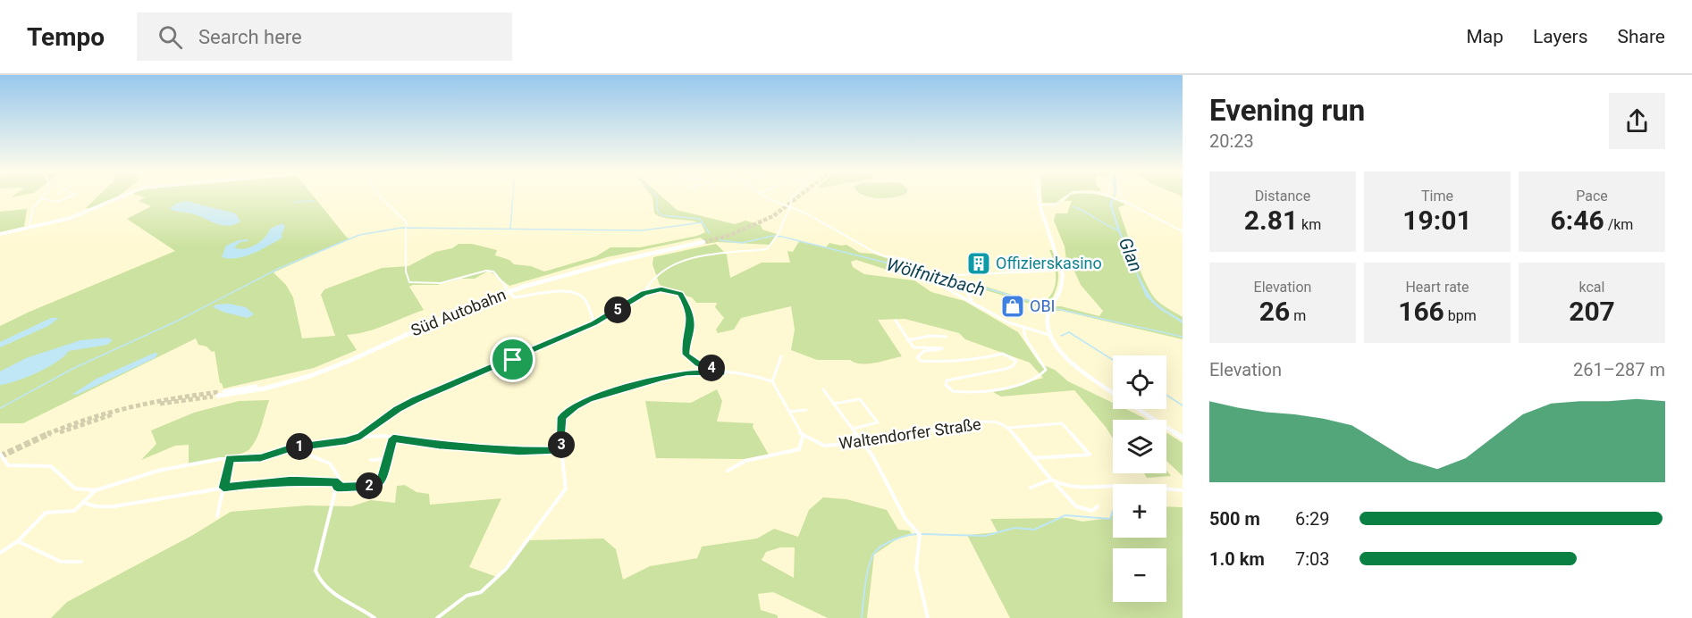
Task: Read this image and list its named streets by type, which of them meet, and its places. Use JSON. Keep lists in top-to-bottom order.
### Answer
{
  "streets": {
    "highway": ["Süd Autobahn"],
    "street": ["Waltendorfer Straße"]
  },
  "water": ["Glan", "Wölfnitzbach"],
  "places": {
    "building": ["Offizierskasino"],
    "shop": ["OBI"]
  },
  "page": {
    "header": "Tempo",
    "search": "Search here",
    "nav": ["Map", "Layers", "Share"],
    "heading": ["Evening run", "20:23"],
    "stats": [
      ["Distance", "2.81 km"],
      ["Time", "19:01"],
      ["Pace", "6:46 /km"],
      ["Elevation", "26 m"],
      ["Heart rate", "166 bpm"],
      ["kcal", "207"]
    ],
    "pins": [
      "5",
      "4",
      "3",
      "1",
      "2"
    ],
    "chart": ["Elevation", "261–287 m"],
    "map_buttons": ["+", "−"],
    "list": [
      {
        "name": "500 m",
        "note": "6:29"
      },
      {
        "name": "1.0 km",
        "note": "7:03"
      }
    ]
  }
}
